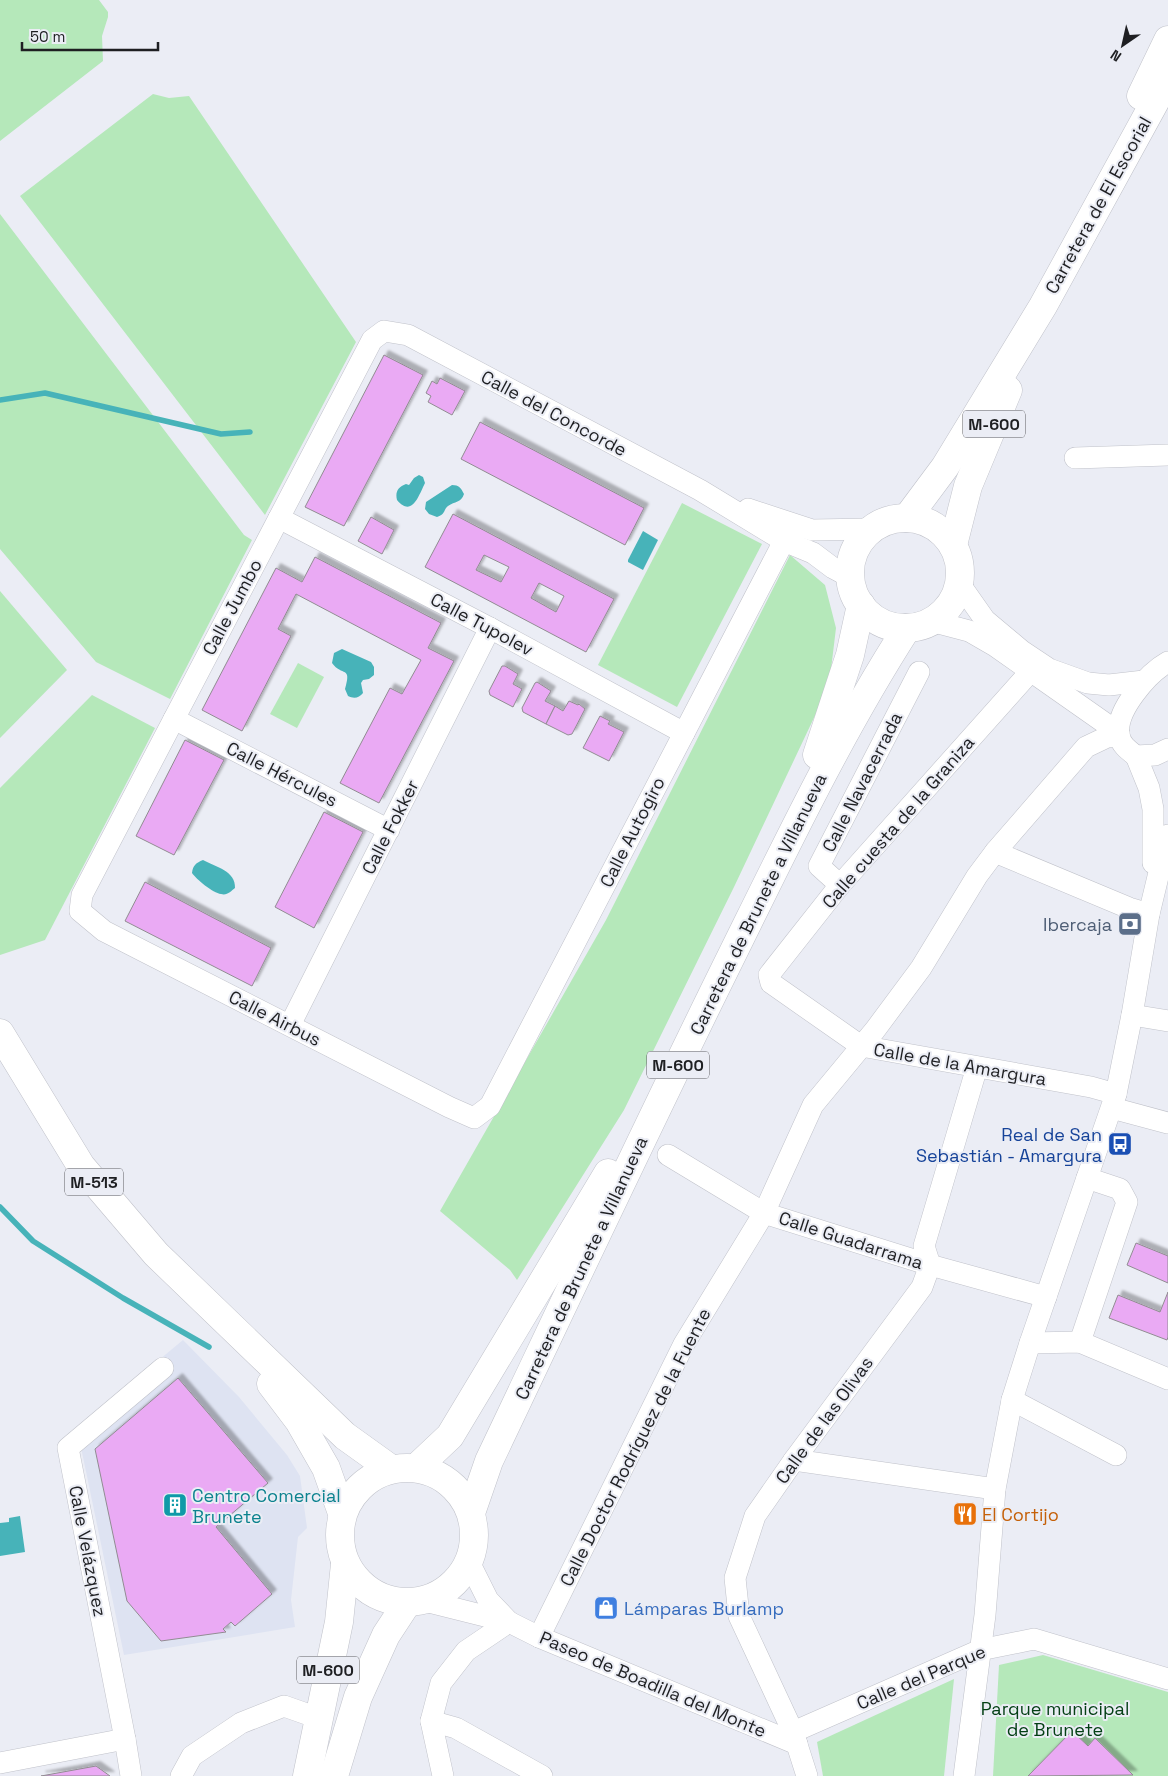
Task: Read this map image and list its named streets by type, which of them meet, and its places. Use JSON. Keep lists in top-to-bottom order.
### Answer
{
  "streets": {
    "main road": [
      "Carretera de El Escorial",
      "M-600",
      "Carretera de Brunete a Villanueva",
      "M-513"
    ],
    "street": [
      "Calle del Concorde",
      "Calle Jumbo",
      "Calle Tupolev",
      "Calle Hércules",
      "Calle Navacerrada",
      "Calle cuesta de la Graniza",
      "Calle Fokker",
      "Calle Autogiro",
      "Calle Airbus",
      "Calle de la Amargura",
      "Calle Guadarrama",
      "Calle de las Olivas",
      "Calle Doctor Rodríguez de la Fuente",
      "Calle Velázquez",
      "Calle del Parque",
      "Paseo de Boadilla del Monte"
    ]
  },
  "crossings": [
    ["Carretera de El Escorial", "Calle del Concorde"],
    ["Carretera de El Escorial", "M-600"],
    ["Carretera de El Escorial", "Carretera de Brunete a Villanueva"],
    ["Calle del Concorde", "M-600"],
    ["Calle del Concorde", "Calle Jumbo"],
    ["Calle del Concorde", "Calle Autogiro"],
    ["Calle del Concorde", "Carretera de Brunete a Villanueva"],
    ["M-600", "Carretera de Brunete a Villanueva"],
    ["M-600", "M-513"],
    ["M-600", "Paseo de Boadilla del Monte"],
    ["Calle Jumbo", "Calle Tupolev"],
    ["Calle Jumbo", "Calle Hércules"],
    ["Calle Jumbo", "Calle Airbus"],
    ["Calle Tupolev", "Calle Fokker"],
    ["Calle Tupolev", "Calle Autogiro"],
    ["Calle Hércules", "Calle Fokker"],
    ["Calle Navacerrada", "Calle cuesta de la Graniza"],
    ["Calle cuesta de la Graniza", "Calle de la Amargura"],
    ["Calle Fokker", "Calle Airbus"],
    ["Calle Autogiro", "Calle Airbus"],
    ["Carretera de Brunete a Villanueva", "M-513"],
    ["Carretera de Brunete a Villanueva", "Paseo de Boadilla del Monte"],
    ["Calle de la Amargura", "Calle Doctor Rodríguez de la Fuente"],
    ["M-513", "Paseo de Boadilla del Monte"],
    ["Calle Guadarrama", "Calle de las Olivas"],
    ["Calle Guadarrama", "Calle Doctor Rodríguez de la Fuente"],
    ["Calle de las Olivas", "Calle del Parque"],
    ["Calle de las Olivas", "Paseo de Boadilla del Monte"],
    ["Calle Doctor Rodríguez de la Fuente", "Paseo de Boadilla del Monte"],
    ["Calle del Parque", "Paseo de Boadilla del Monte"]
  ],
  "parks": ["Parque municipal de Brunete"],
  "places": {
    "bank": ["Ibercaja"],
    "bus stop": ["Real de San Sebastián - Amargura"],
    "building": ["Centro Comercial Brunete"],
    "restaurant": ["El Cortijo"],
    "shop": ["Lámparas Burlamp"]
  },
  "scale_bar": "50 m",
  "north": "bottom left"
}
